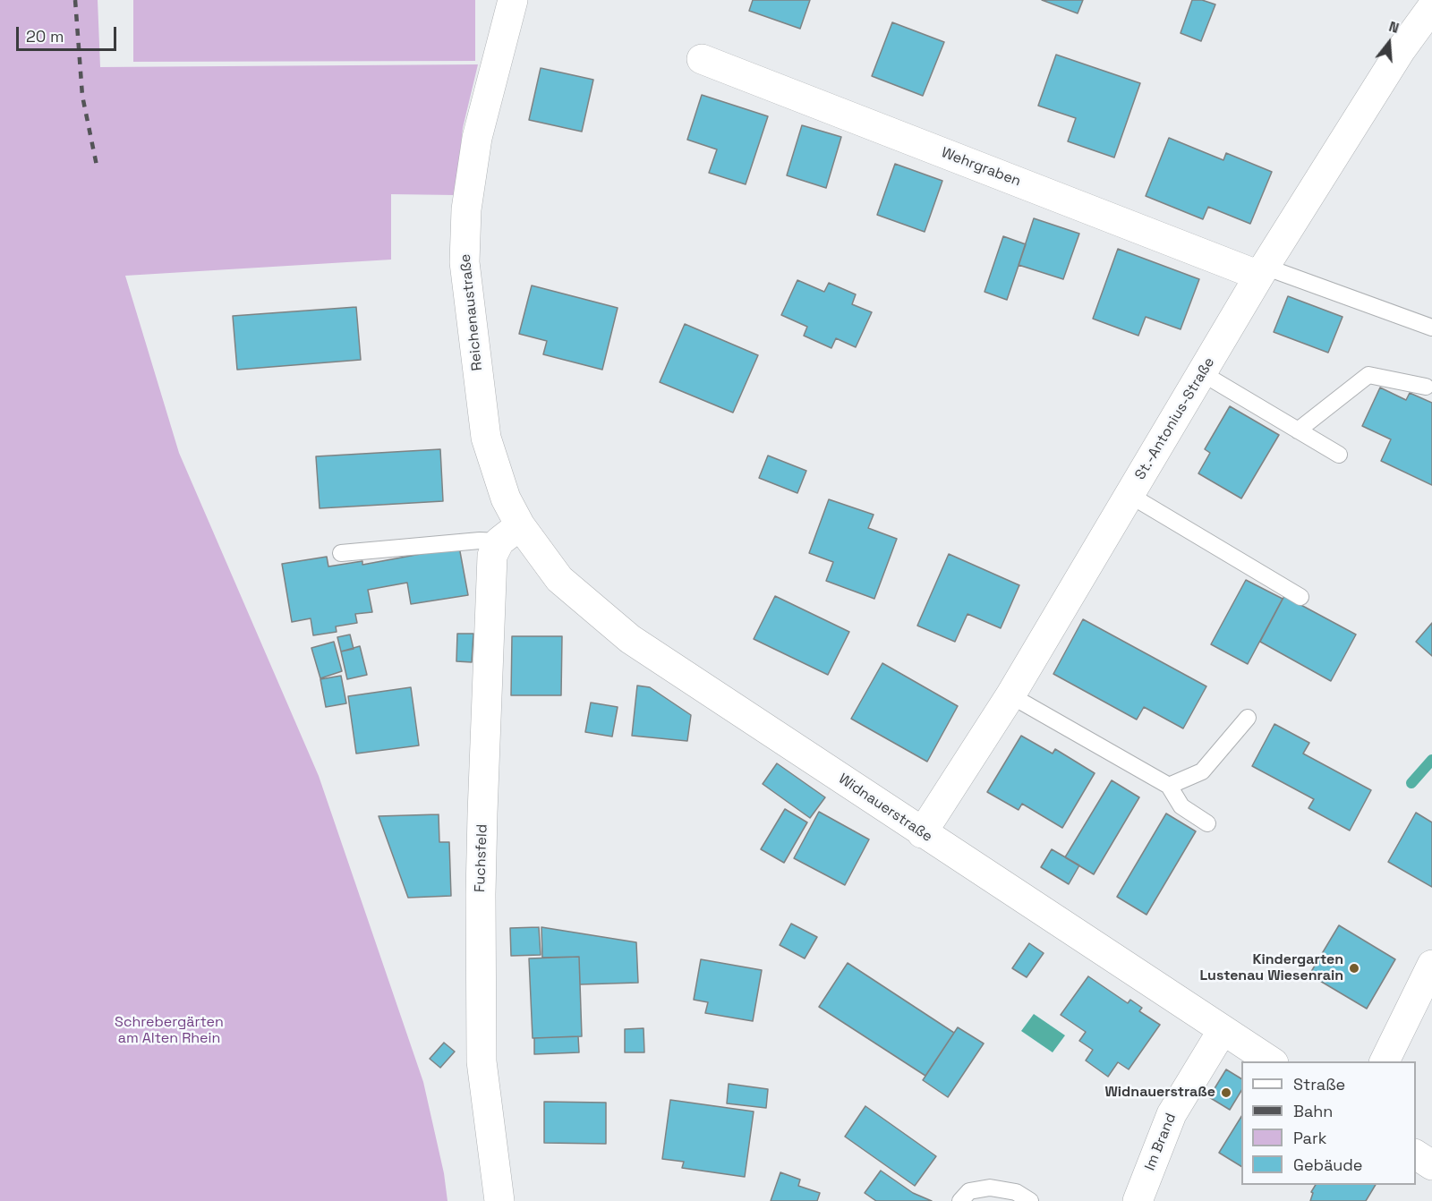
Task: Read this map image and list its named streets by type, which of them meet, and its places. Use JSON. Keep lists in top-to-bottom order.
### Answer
{
  "streets": {
    "street": [
      "Wehrgraben",
      "Reichenaustraße",
      "St.-Antonius-Straße",
      "Widnauerstraße",
      "Fuchsfeld",
      "Im Brand"
    ]
  },
  "crossings": [
    ["Wehrgraben", "St.-Antonius-Straße"],
    ["Reichenaustraße", "Widnauerstraße"],
    ["Reichenaustraße", "Fuchsfeld"],
    ["St.-Antonius-Straße", "Widnauerstraße"],
    ["Widnauerstraße", "Fuchsfeld"],
    ["Widnauerstraße", "Im Brand"]
  ],
  "parks": ["Schrebergärten am Alten Rhein"],
  "places": ["Kindergarten Lustenau Wiesenrain", "Widnauerstraße"],
  "legend": [
    "Straße",
    "Bahn",
    "Park",
    "Gebäude"
  ],
  "scale_bar": "20 m",
  "north": "top"
}
